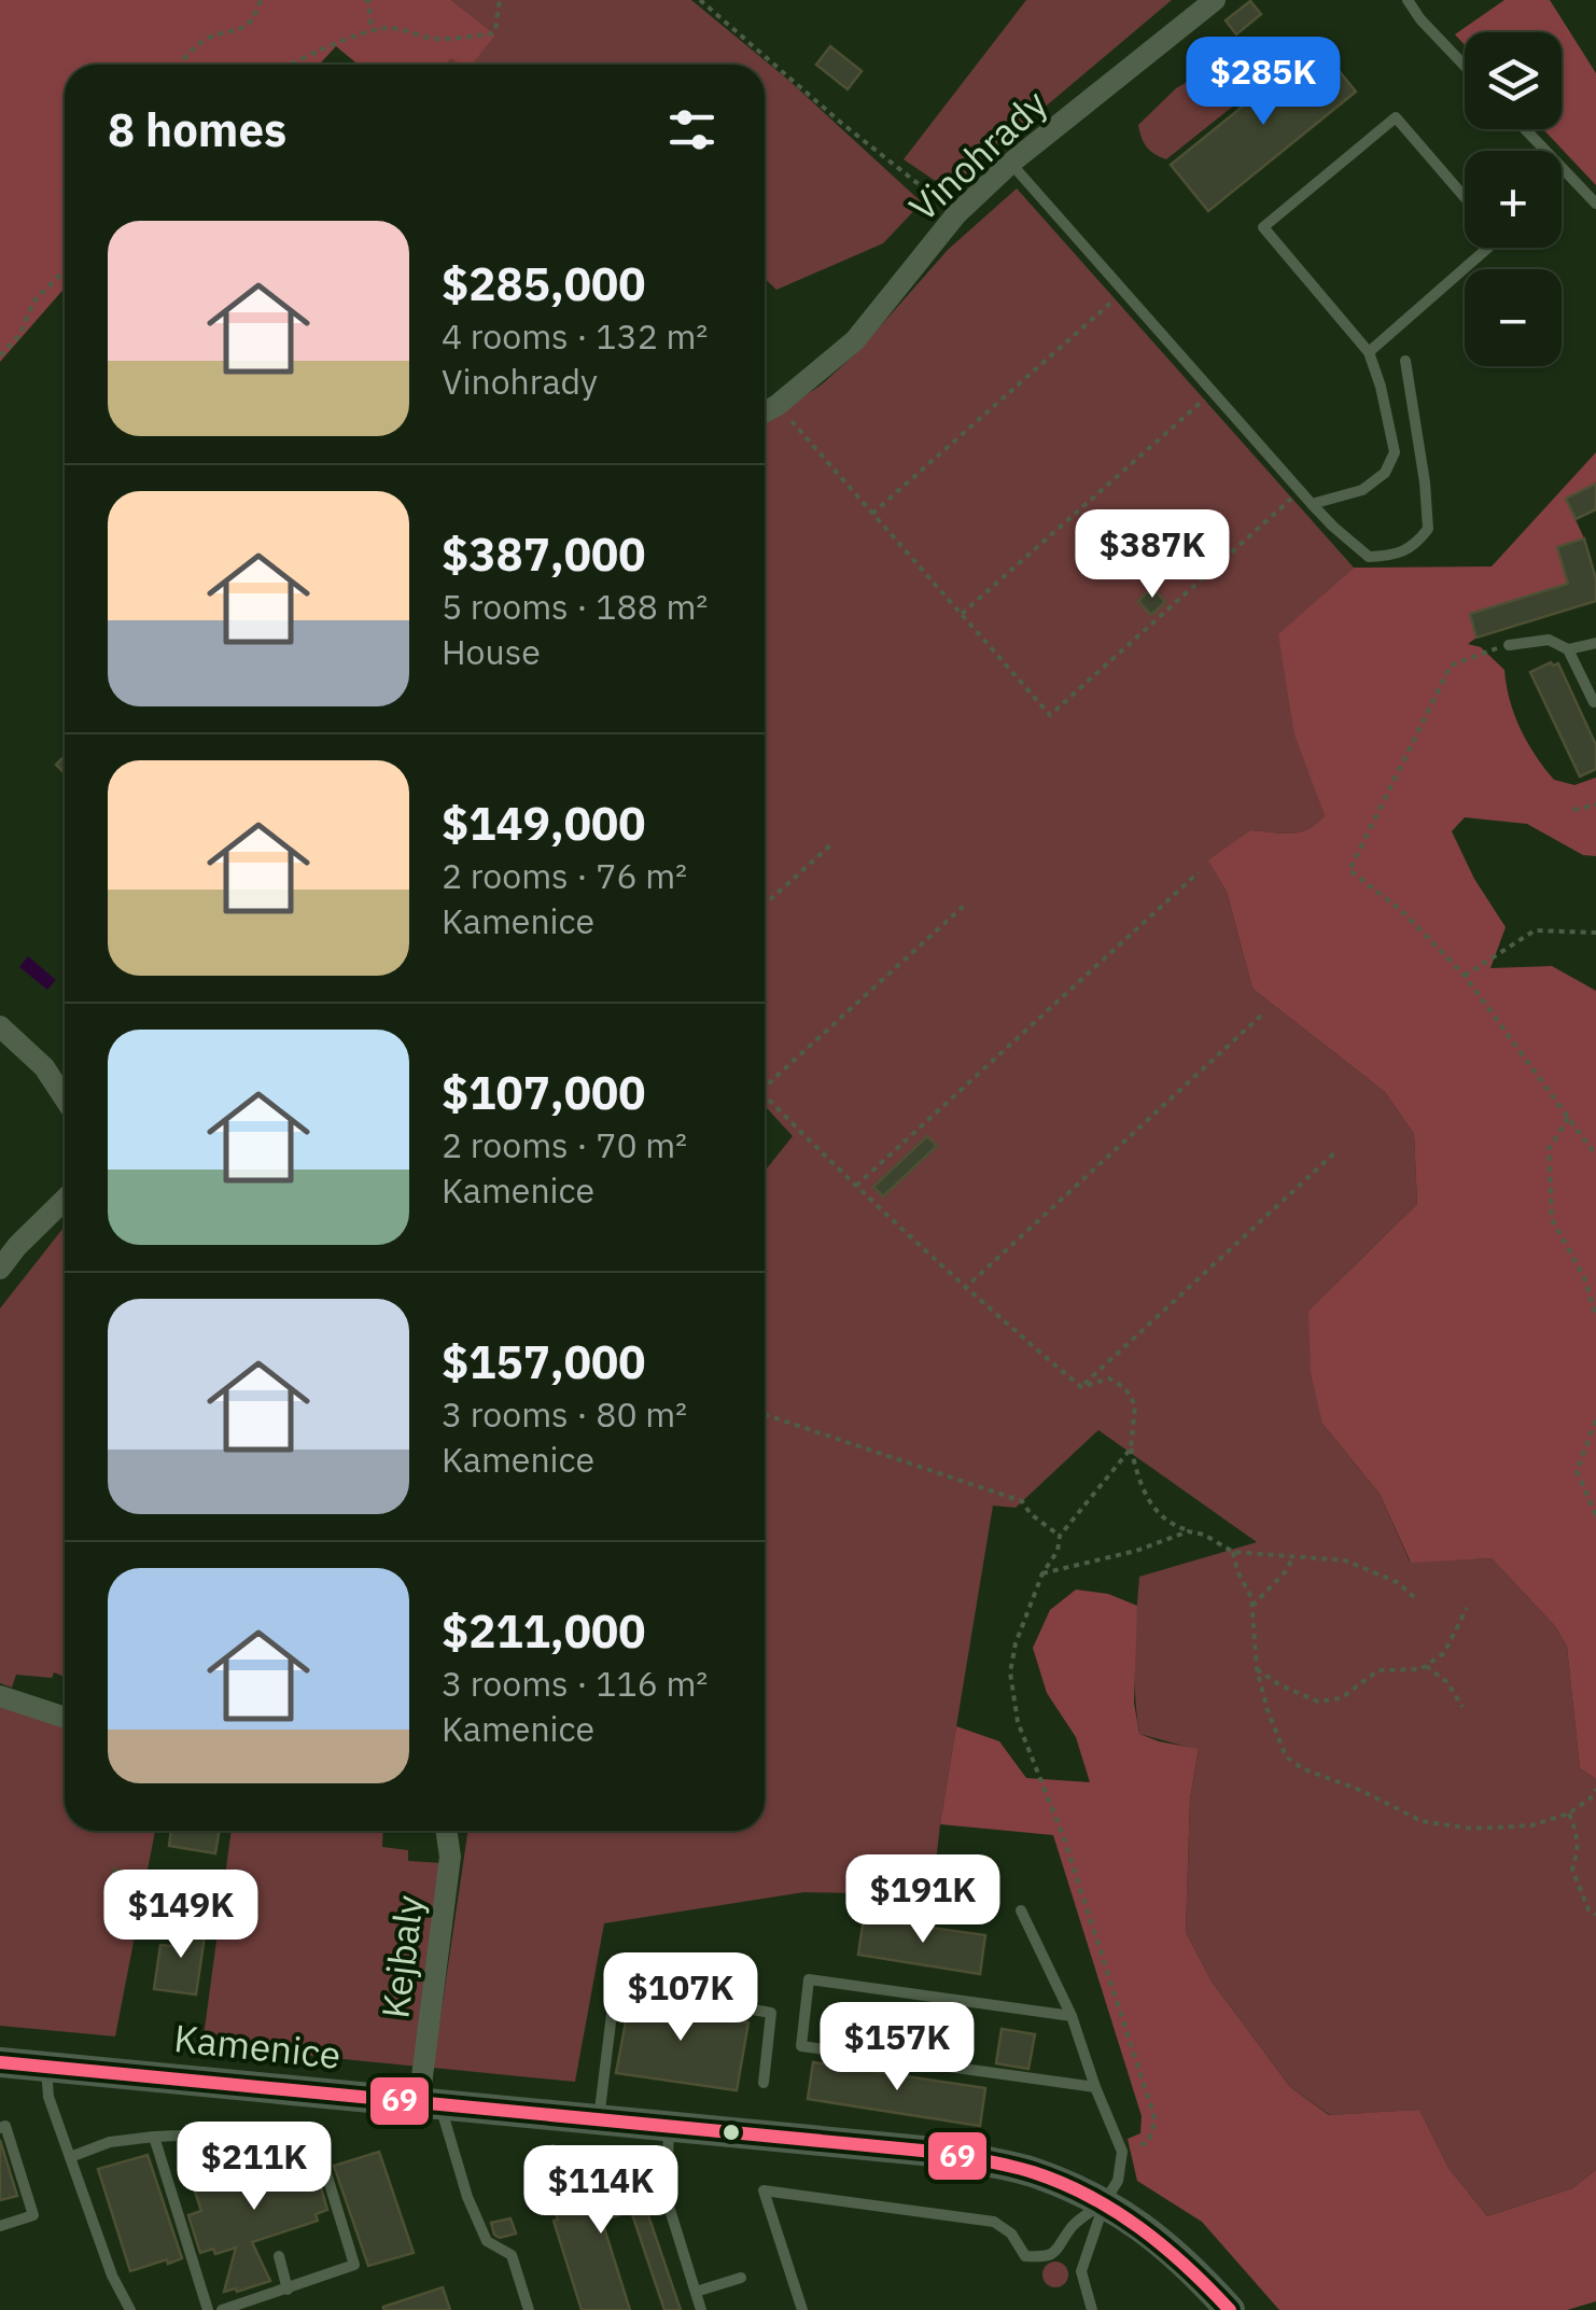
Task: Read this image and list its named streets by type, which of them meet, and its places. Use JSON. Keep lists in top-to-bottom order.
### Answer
{
  "streets": {
    "street": ["Vinohrady", "Kejbaly", "Kamenice"]
  },
  "crossings": [
    ["Kejbaly", "Kamenice"]
  ],
  "lines": ["transit line 69"],
  "page": {
    "map_buttons": ["+", "−"],
    "price": [
      "$285K",
      "$387K",
      "$191K",
      "$149K",
      "$107K",
      "$157K",
      "$211K",
      "$114K"
    ],
    "heading": "8 homes",
    "list": [
      {
        "name": "$285,000",
        "note": "4 rooms · 132 m² · Vinohrady"
      },
      {
        "name": "$387,000",
        "note": "5 rooms · 188 m² · House"
      },
      {
        "name": "$149,000",
        "note": "2 rooms · 76 m² · Kamenice"
      },
      {
        "name": "$107,000",
        "note": "2 rooms · 70 m² · Kamenice"
      },
      {
        "name": "$157,000",
        "note": "3 rooms · 80 m² · Kamenice"
      },
      {
        "name": "$211,000",
        "note": "3 rooms · 116 m² · Kamenice"
      }
    ]
  }
}
